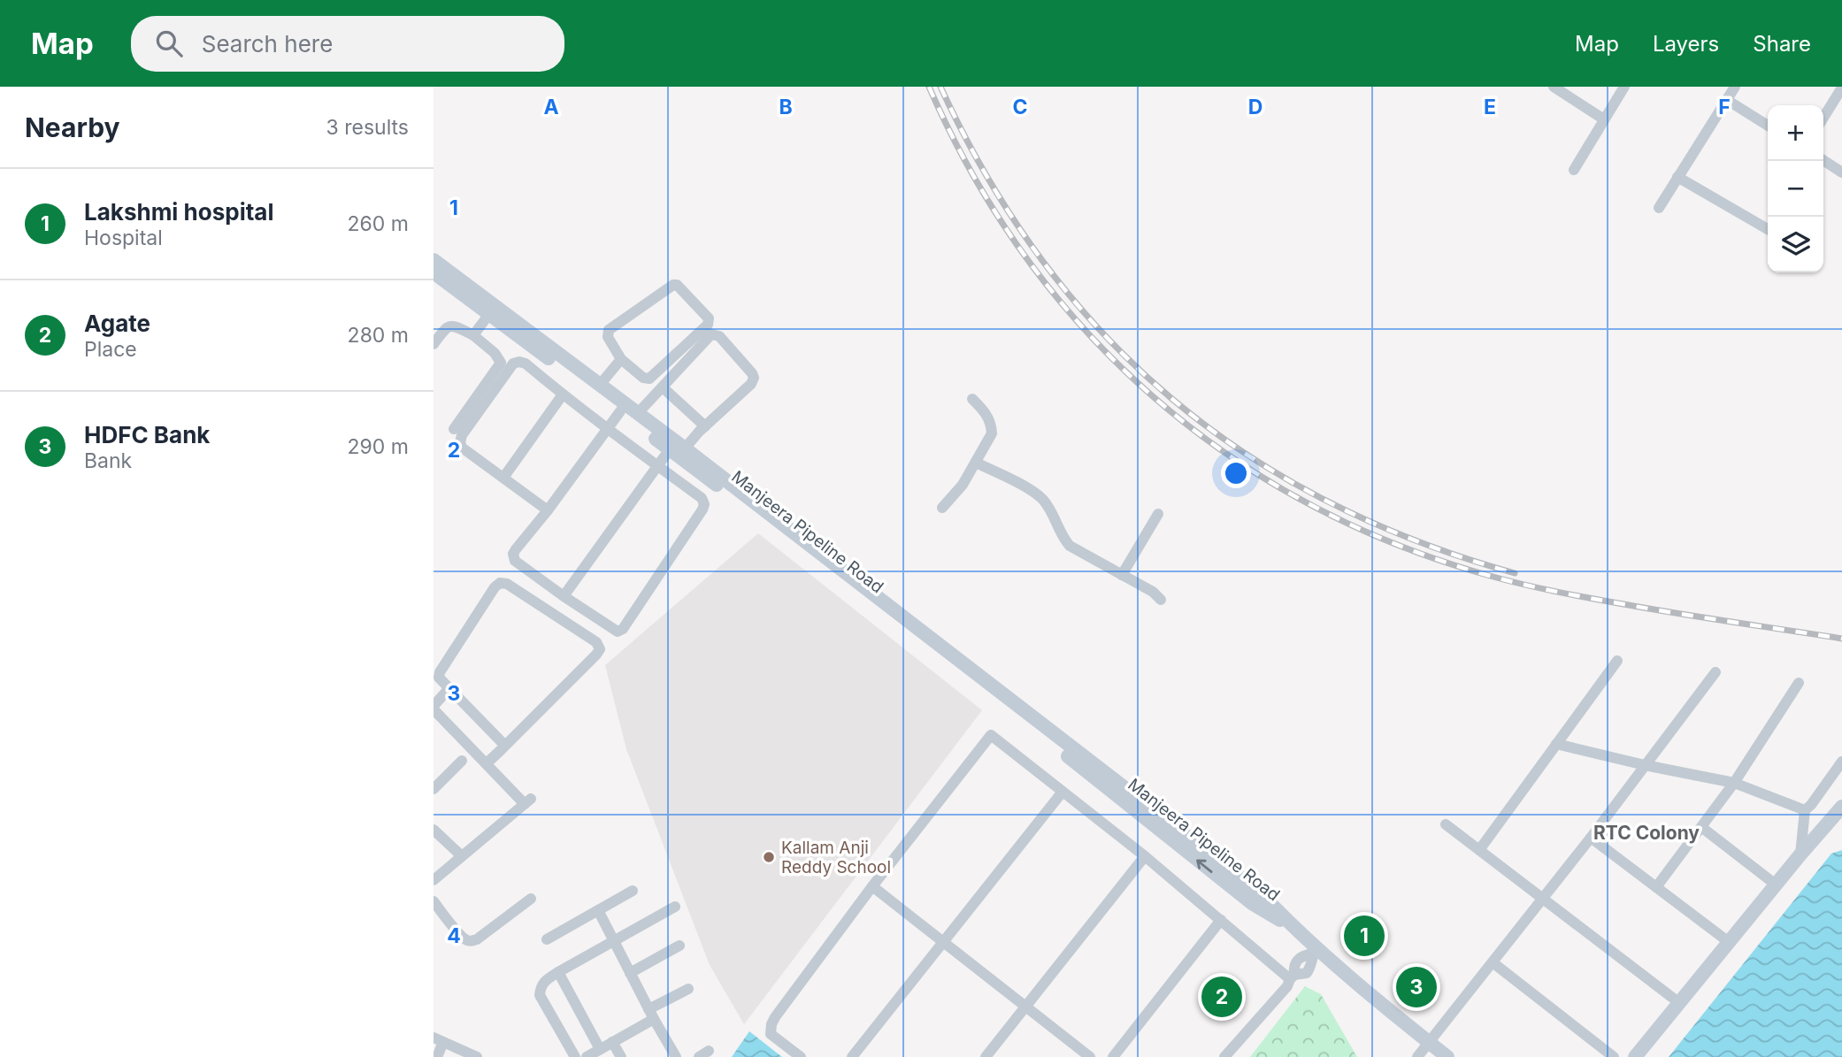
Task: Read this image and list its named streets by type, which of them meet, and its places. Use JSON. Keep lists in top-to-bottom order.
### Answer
{
  "streets": {
    "main road": ["Manjeera Pipeline Road"]
  },
  "districts": ["RTC Colony"],
  "places": ["Kallam Anji Reddy School"],
  "page": {
    "header": "Map",
    "search": "Search here",
    "nav": ["Map", "Layers", "Share"],
    "heading": ["Nearby", "3 results"],
    "map_buttons": ["+", "−"],
    "list": [
      {
        "mark": "1",
        "name": "Lakshmi hospital",
        "note": "Hospital",
        "value": "260 m"
      },
      {
        "mark": "2",
        "name": "Agate",
        "note": "Place",
        "value": "280 m"
      },
      {
        "mark": "3",
        "name": "HDFC Bank",
        "note": "Bank",
        "value": "290 m"
      }
    ],
    "pins": ["1", "3", "2"]
  },
  "grid": {
    "columns": [
      "A",
      "B",
      "C",
      "D",
      "E",
      "F"
    ],
    "rows": [
      "1",
      "2",
      "3",
      "4"
    ]
  }
}
